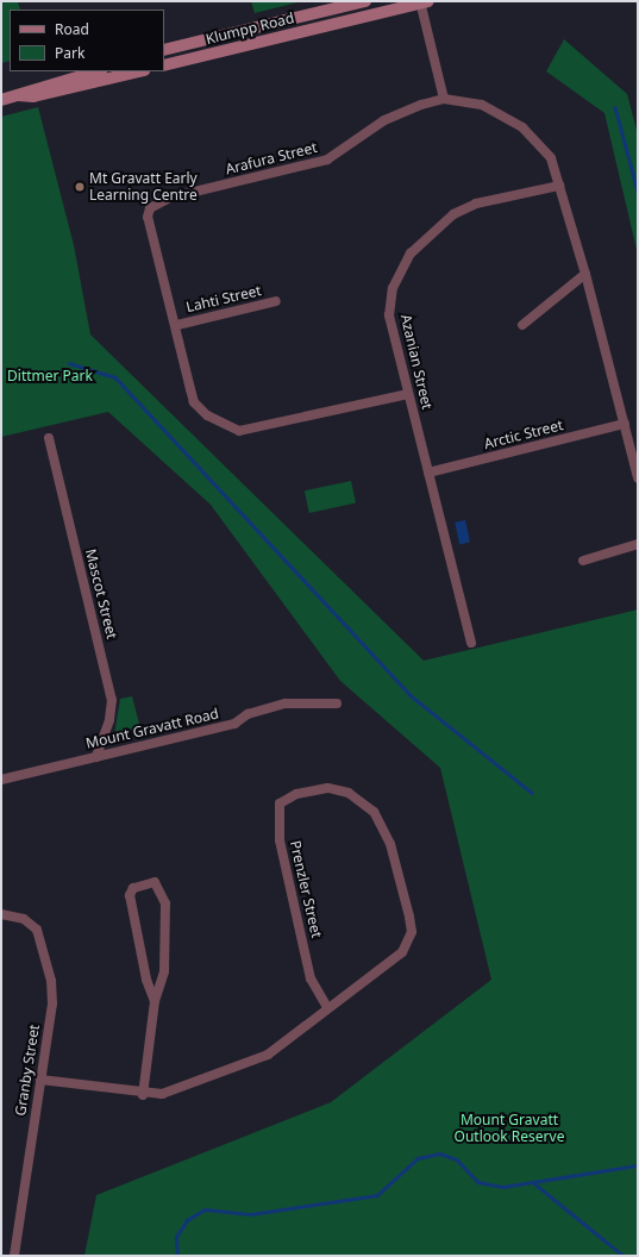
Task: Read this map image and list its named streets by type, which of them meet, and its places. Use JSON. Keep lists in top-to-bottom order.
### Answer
{
  "streets": {
    "main road": ["Klumpp Road"],
    "street": [
      "Arafura Street",
      "Lahti Street",
      "Azanian Street",
      "Arctic Street",
      "Mascot Street",
      "Mount Gravatt Road",
      "Prenzler Street",
      "Granby Street"
    ]
  },
  "crossings": [
    ["Arafura Street", "Lahti Street"],
    ["Arafura Street", "Azanian Street"],
    ["Arafura Street", "Arctic Street"],
    ["Azanian Street", "Arctic Street"],
    ["Mascot Street", "Mount Gravatt Road"],
    ["Prenzler Street", "Granby Street"]
  ],
  "parks": ["Dittmer Park", "Mount Gravatt Outlook Reserve"],
  "places": ["Mt Gravatt Early Learning Centre"],
  "legend": ["Road", "Park"]
}
